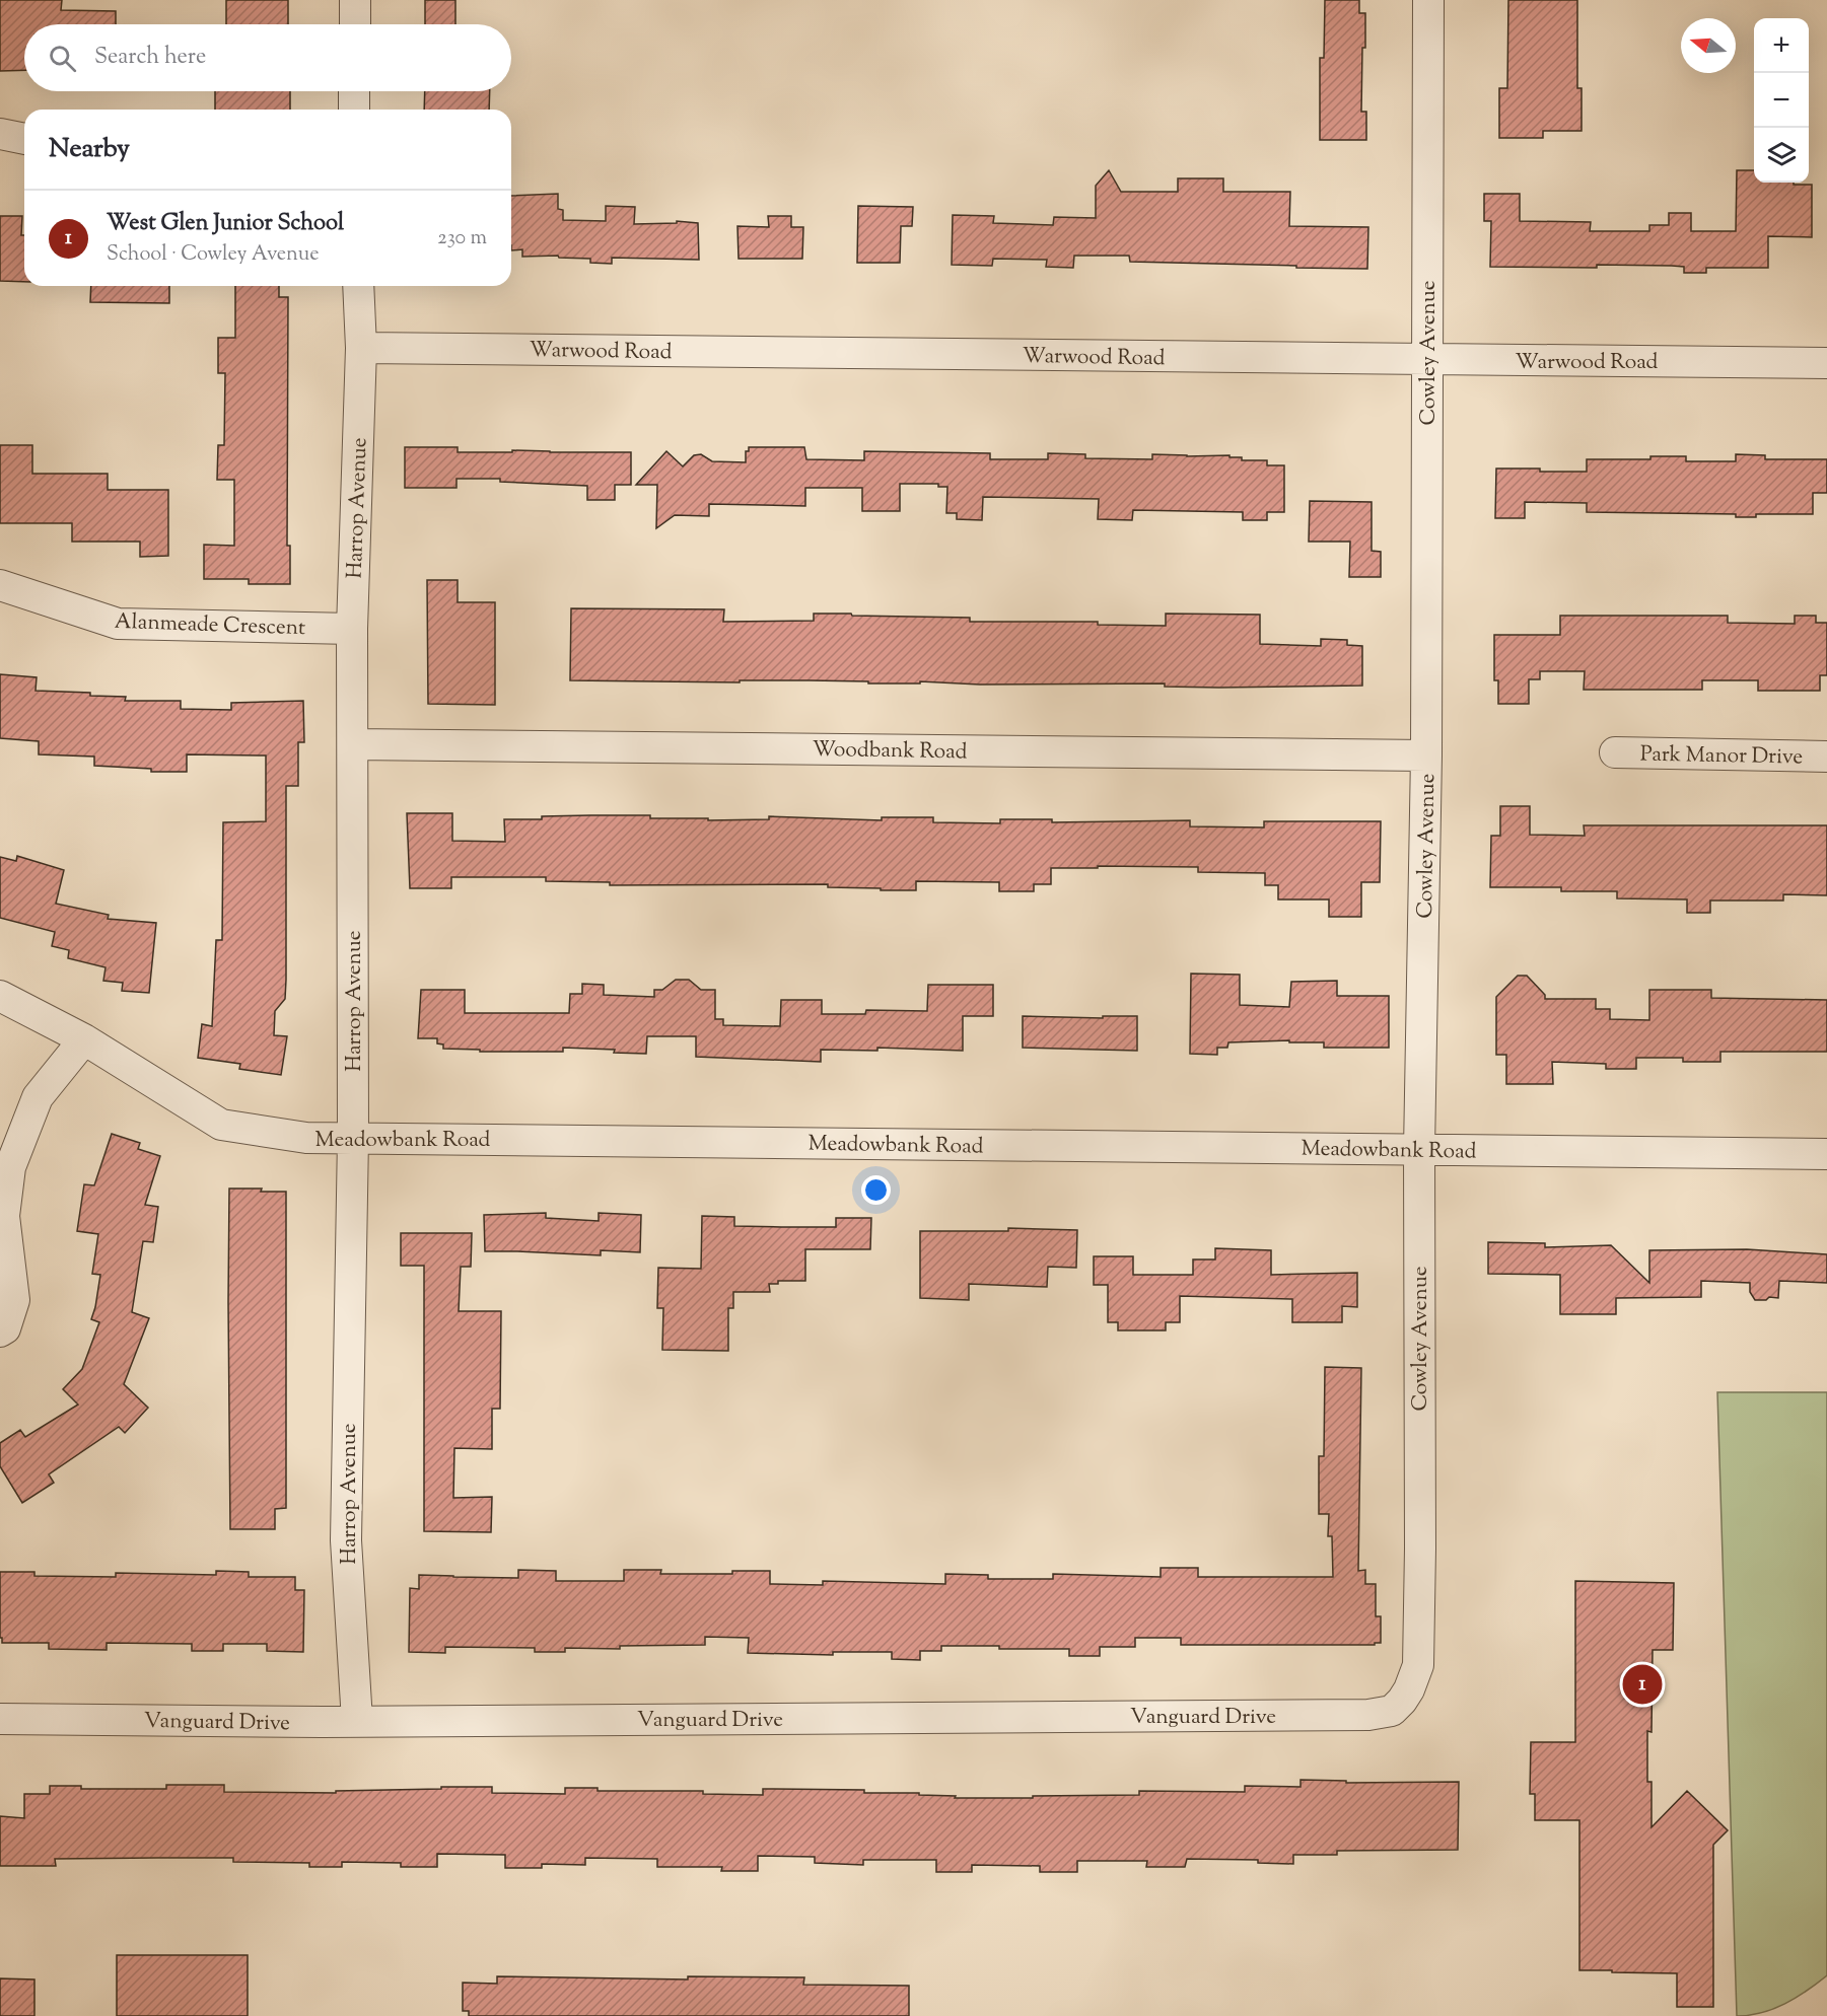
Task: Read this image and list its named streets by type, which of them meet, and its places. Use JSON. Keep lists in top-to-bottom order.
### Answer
{
  "streets": {
    "street": [
      "Warwood Road",
      "Cowley Avenue",
      "Harrop Avenue",
      "Alanmeade Crescent",
      "Woodbank Road",
      "Park Manor Drive",
      "Meadowbank Road",
      "Vanguard Drive"
    ]
  },
  "crossings": [
    ["Warwood Road", "Cowley Avenue"],
    ["Warwood Road", "Harrop Avenue"],
    ["Cowley Avenue", "Woodbank Road"],
    ["Cowley Avenue", "Meadowbank Road"],
    ["Cowley Avenue", "Vanguard Drive"],
    ["Harrop Avenue", "Alanmeade Crescent"],
    ["Harrop Avenue", "Woodbank Road"],
    ["Harrop Avenue", "Meadowbank Road"],
    ["Harrop Avenue", "Vanguard Drive"]
  ],
  "north": "left",
  "page": {
    "map_buttons": ["+", "−"],
    "search": "Search here",
    "heading": "Nearby",
    "list": [
      {
        "mark": "1",
        "name": "West Glen Junior School",
        "note": "School · Cowley Avenue",
        "value": "230 m"
      }
    ],
    "pins": "1"
  }
}
